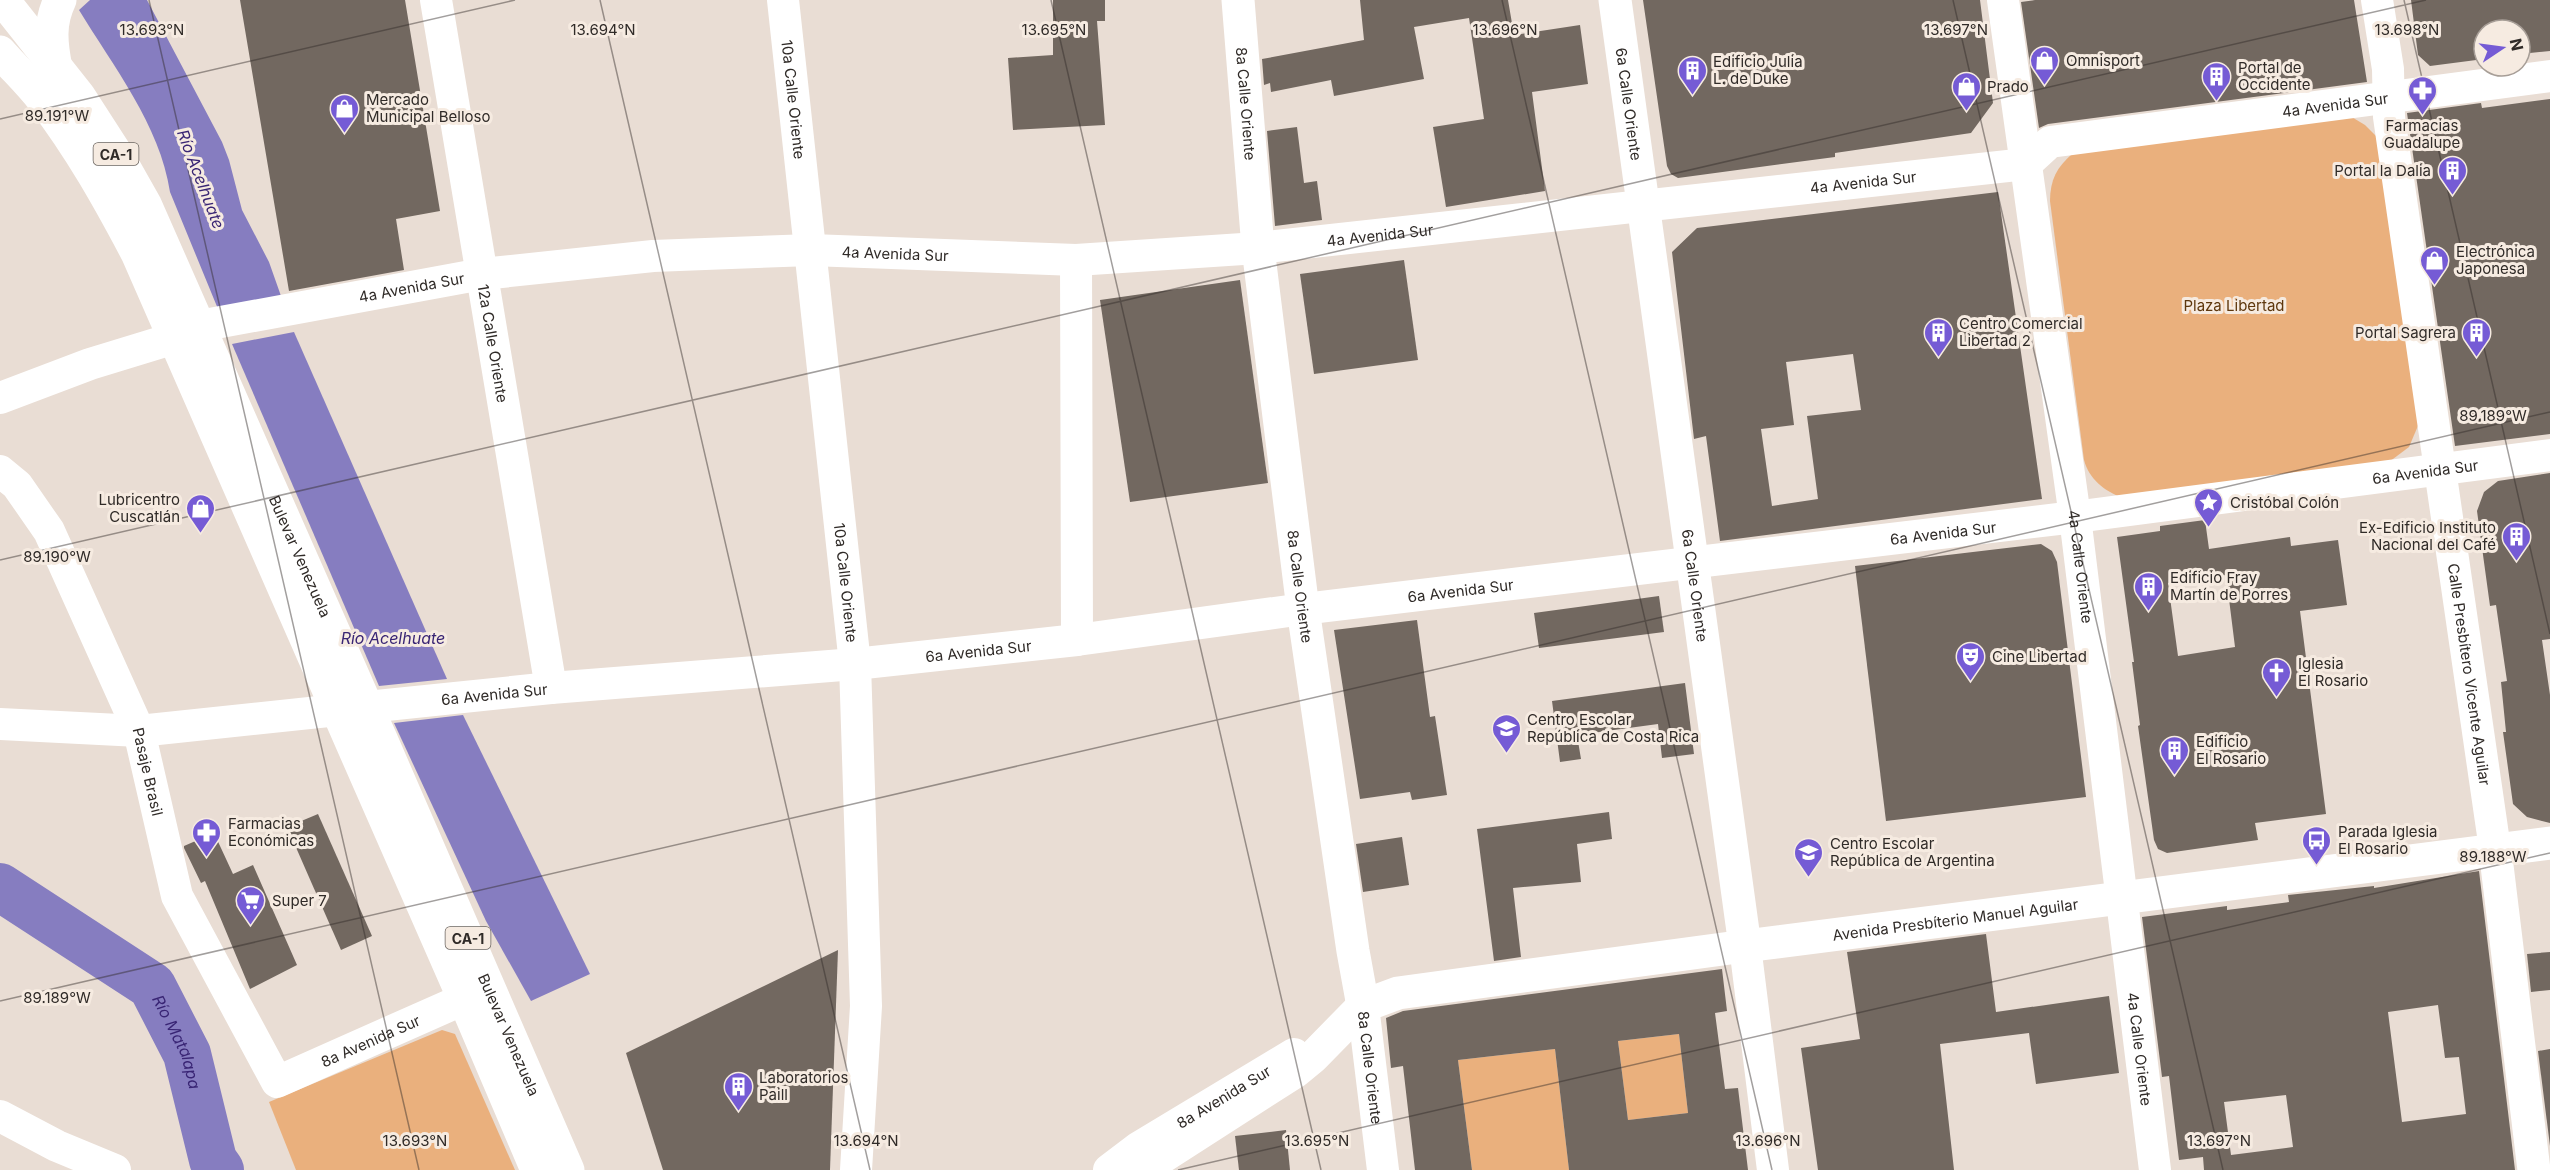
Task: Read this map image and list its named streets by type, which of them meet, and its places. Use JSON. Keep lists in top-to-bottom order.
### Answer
{
  "streets": {
    "main road": [
      "8a Calle Oriente",
      "6a Calle Oriente",
      "CA-1",
      "Bulevar Venezuela",
      "Calle Presbítero Vicente Aguilar",
      "Avenida Presbíterio Manuel Aguilar"
    ],
    "street": [
      "10a Calle Oriente",
      "4a Avenida Sur",
      "12a Calle Oriente",
      "6a Avenida Sur",
      "4a Calle Oriente",
      "Pasaje Brasil",
      "8a Avenida Sur"
    ]
  },
  "crossings": [
    ["10a Calle Oriente", "4a Avenida Sur"],
    ["10a Calle Oriente", "6a Avenida Sur"],
    ["8a Calle Oriente", "4a Avenida Sur"],
    ["8a Calle Oriente", "6a Avenida Sur"],
    ["8a Calle Oriente", "Avenida Presbíterio Manuel Aguilar"],
    ["8a Calle Oriente", "8a Avenida Sur"],
    ["6a Calle Oriente", "4a Avenida Sur"],
    ["6a Calle Oriente", "6a Avenida Sur"],
    ["6a Calle Oriente", "Avenida Presbíterio Manuel Aguilar"],
    ["4a Avenida Sur", "12a Calle Oriente"],
    ["4a Avenida Sur", "Bulevar Venezuela"],
    ["4a Avenida Sur", "4a Calle Oriente"],
    ["4a Avenida Sur", "Calle Presbítero Vicente Aguilar"],
    ["12a Calle Oriente", "6a Avenida Sur"],
    ["6a Avenida Sur", "Bulevar Venezuela"],
    ["6a Avenida Sur", "4a Calle Oriente"],
    ["6a Avenida Sur", "Calle Presbítero Vicente Aguilar"],
    ["6a Avenida Sur", "Pasaje Brasil"],
    ["Bulevar Venezuela", "8a Avenida Sur"],
    ["4a Calle Oriente", "Avenida Presbíterio Manuel Aguilar"],
    ["Calle Presbítero Vicente Aguilar", "Avenida Presbíterio Manuel Aguilar"],
    ["Pasaje Brasil", "8a Avenida Sur"],
    ["Avenida Presbíterio Manuel Aguilar", "8a Avenida Sur"]
  ],
  "water": ["Río Acelhuate", "Río Matalapa"],
  "parks": ["Plaza Libertad"],
  "places": {
    "shop": [
      "Omnisport",
      "Prado",
      "Mercado Municipal Belloso",
      "Electrónica Japonesa",
      "Lubricentro Cuscatlán"
    ],
    "building": [
      "Edificio Julia L. de Duke",
      "Portal de Occidente",
      "Portal la Dalia",
      "Centro Comercial Libertad 2",
      "Portal Sagrera",
      "Ex-Edificio Instituto Nacional del Café",
      "Edificio Fray Martín de Porres",
      "Edificio El Rosario",
      "Laboratorios Paill"
    ],
    "pharmacy": ["Farmacias Guadalupe", "Farmacias Económicas"],
    "place": ["Cristóbal Colón"],
    "theatre": ["Cine Libertad"],
    "church": ["Iglesia El Rosario"],
    "school or university": ["Centro Escolar República de Costa Rica", "Centro Escolar República de Argentina"],
    "bus stop": ["Parada Iglesia El Rosario"],
    "supermarket": ["Super 7"]
  },
  "north": "right",
  "coordinates": [
    "13.693°N",
    "13.694°N",
    "13.695°N",
    "13.696°N",
    "13.697°N",
    "13.698°N",
    "89.191°W",
    "89.189°W",
    "89.190°W",
    "89.188°W"
  ]
}
